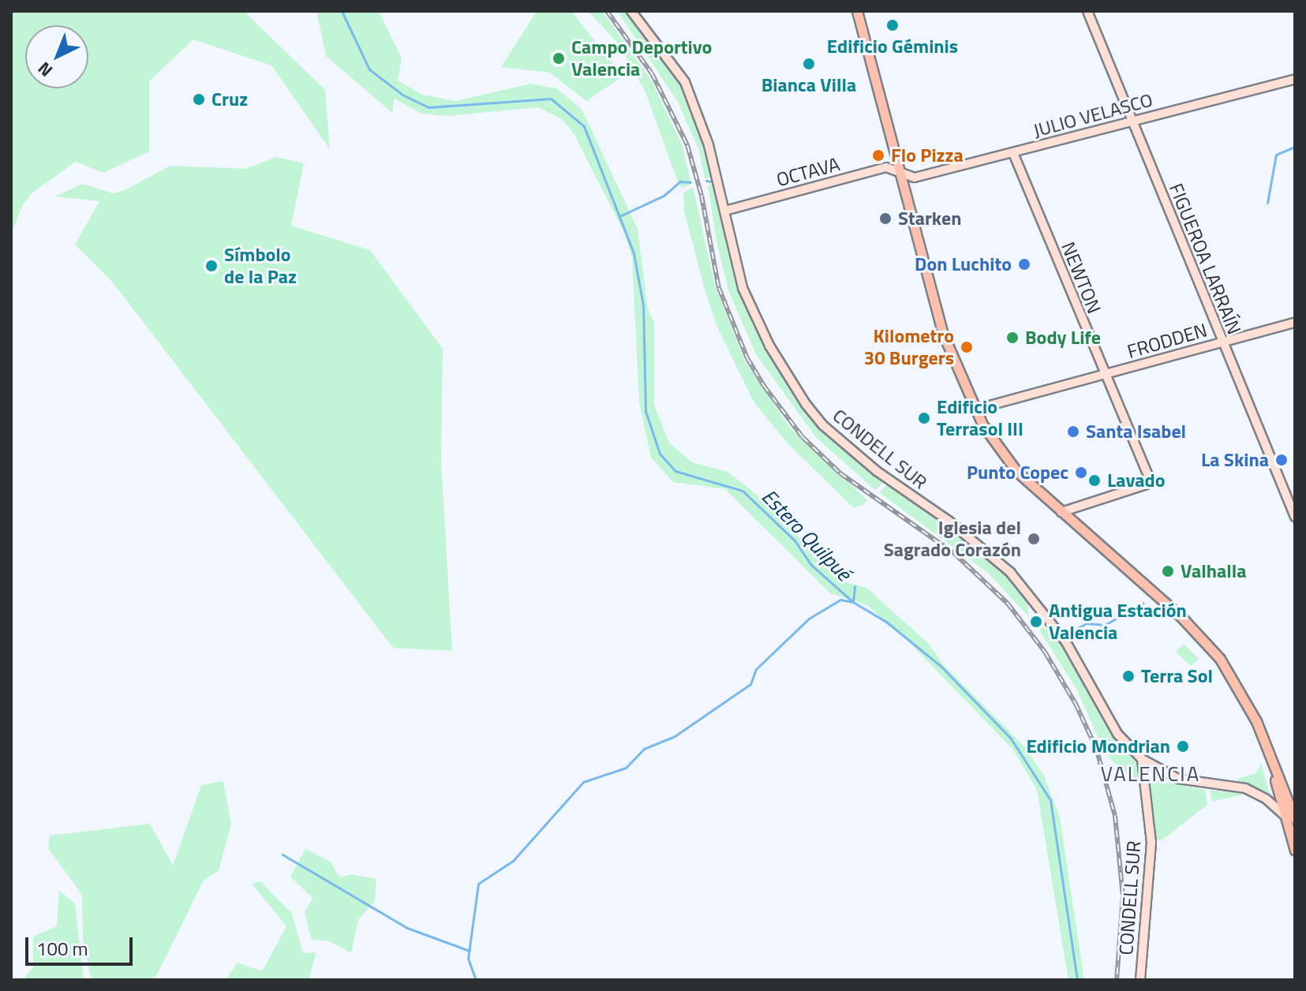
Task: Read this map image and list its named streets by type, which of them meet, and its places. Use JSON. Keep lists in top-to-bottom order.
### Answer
{
  "streets": {
    "street": [
      "JULIO VELASCO",
      "OCTAVA",
      "FIGUEROA LARRAÍN",
      "NEWTON",
      "FRODDEN",
      "CONDELL SUR"
    ]
  },
  "crossings": [
    ["JULIO VELASCO", "OCTAVA"],
    ["JULIO VELASCO", "FIGUEROA LARRAÍN"],
    ["JULIO VELASCO", "NEWTON"],
    ["OCTAVA", "CONDELL SUR"],
    ["FIGUEROA LARRAÍN", "FRODDEN"],
    ["NEWTON", "FRODDEN"]
  ],
  "districts": ["VALENCIA"],
  "water": ["Estero Quilpué"],
  "places": [
    "Edificio Géminis",
    "Campo Deportivo Valencia",
    "Bianca Villa",
    "Cruz",
    "Flo Pizza",
    "Starken",
    "Don Luchito",
    "Símbolo de la Paz",
    "Body Life",
    "Kilometro 30 Burgers",
    "Edificio Terrasol III",
    "Santa Isabel",
    "La Skina",
    "Punto Copec",
    "Lavado",
    "Iglesia del Sagrado Corazón",
    "Valhalla",
    "Antigua Estación Valencia",
    "Terra Sol",
    "Edificio Mondrian"
  ],
  "scale_bar": "100 m",
  "north": "bottom left"
}
